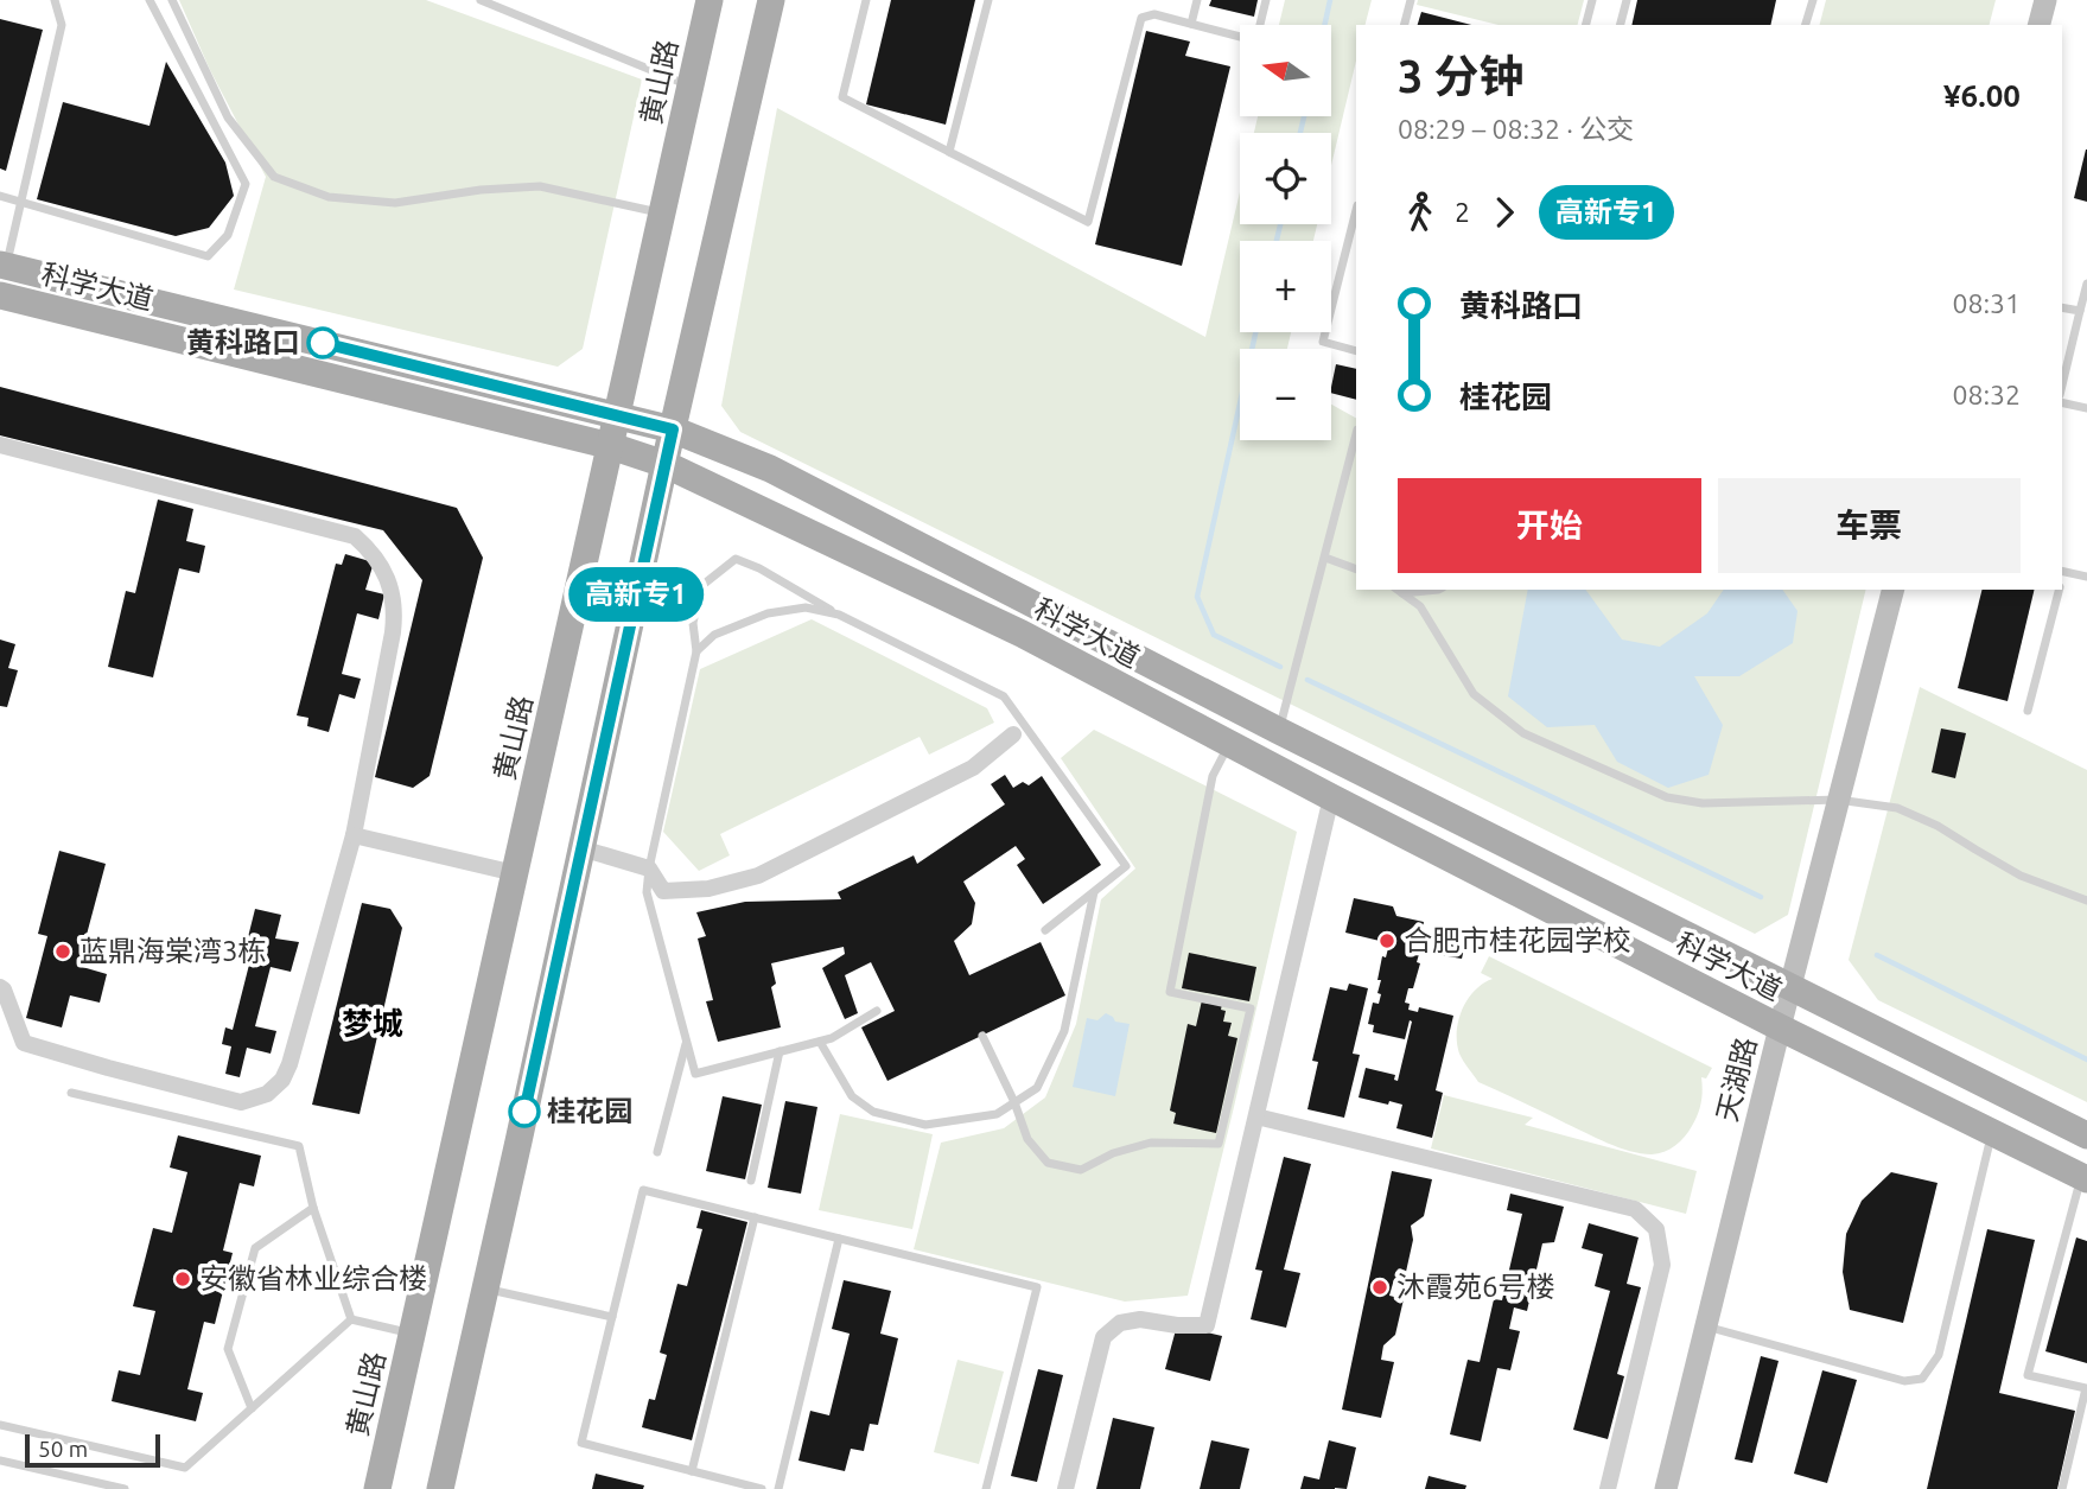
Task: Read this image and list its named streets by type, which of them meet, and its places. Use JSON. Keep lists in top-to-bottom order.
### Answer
{
  "streets": {
    "main road": ["黄山路", "科学大道"],
    "street": ["天湖路"]
  },
  "crossings": [
    ["黄山路", "科学大道"],
    ["科学大道", "天湖路"]
  ],
  "districts": ["梦城"],
  "places": [
    "黄科路口",
    "合肥市桂花园学校",
    "蓝鼎海棠湾3栋",
    "桂花园",
    "安徽省林业综合楼",
    "沐霞苑6号楼"
  ],
  "lines": ["bus line 高新专1"],
  "scale_bar": "50 m",
  "north": "left",
  "page": {
    "on_map": "高新专1",
    "map_buttons": ["+", "−"],
    "heading": ["3 分钟", "08:29 – 08:32 · 公交", "¥6.00"],
    "legs": ["2", "高新专1"],
    "list": [
      {
        "name": "黄科路口",
        "value": "08:31"
      },
      {
        "name": "桂花园",
        "value": "08:32"
      }
    ],
    "buttons": ["开始", "车票"],
    "scale": "50 m"
  }
}
